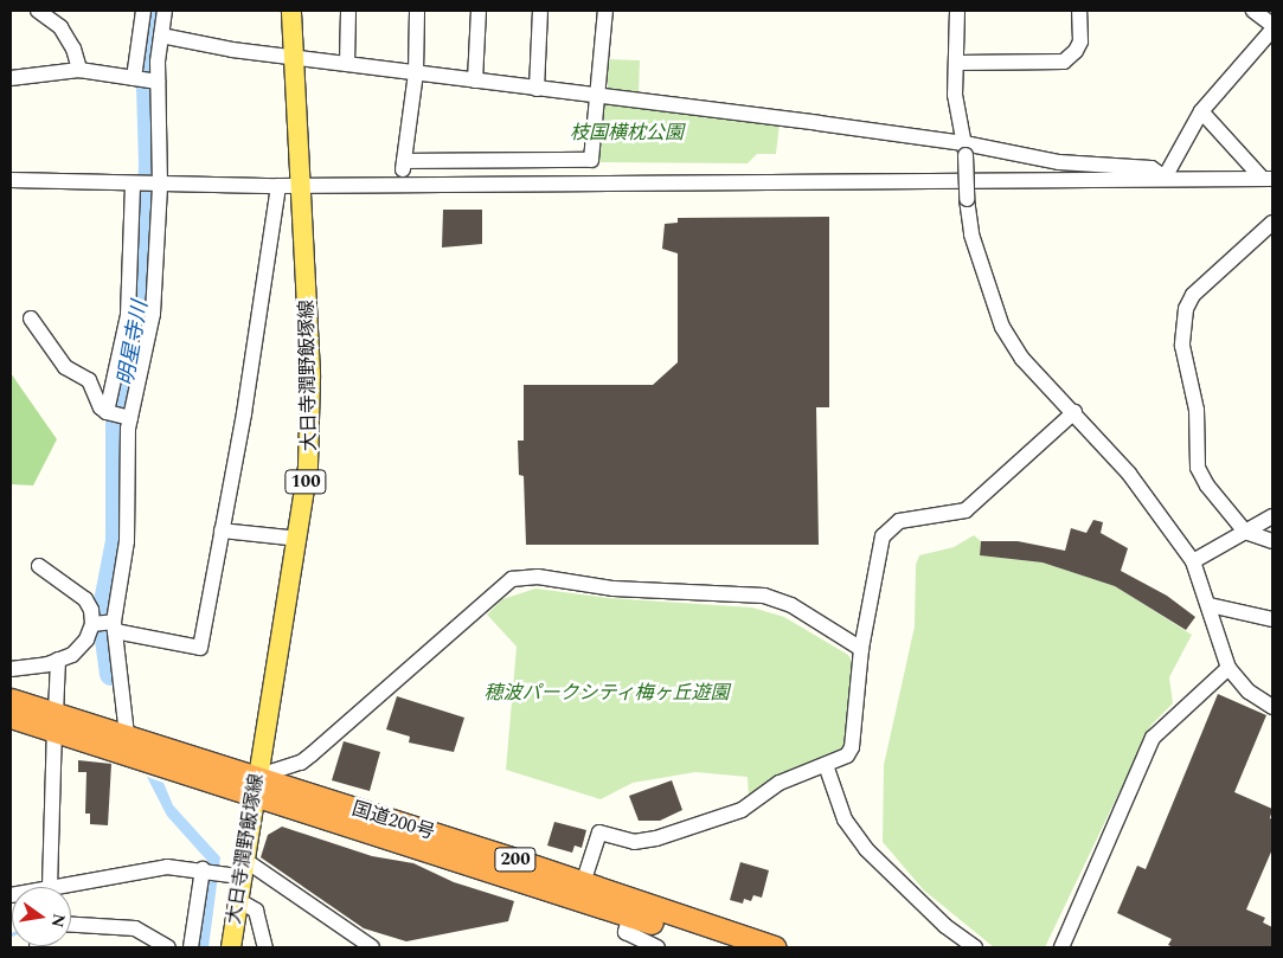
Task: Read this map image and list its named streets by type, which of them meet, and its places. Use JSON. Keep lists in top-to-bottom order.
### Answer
{
  "streets": {
    "highway": ["国道200号", "200"],
    "main road": ["大日寺潤野飯塚線", "100"]
  },
  "crossings": [
    ["大日寺潤野飯塚線", "国道200号"]
  ],
  "water": ["明星寺川"],
  "parks": ["枝国横枕公園", "穂波パークシティ梅ヶ丘遊園"],
  "north": "right"
}
